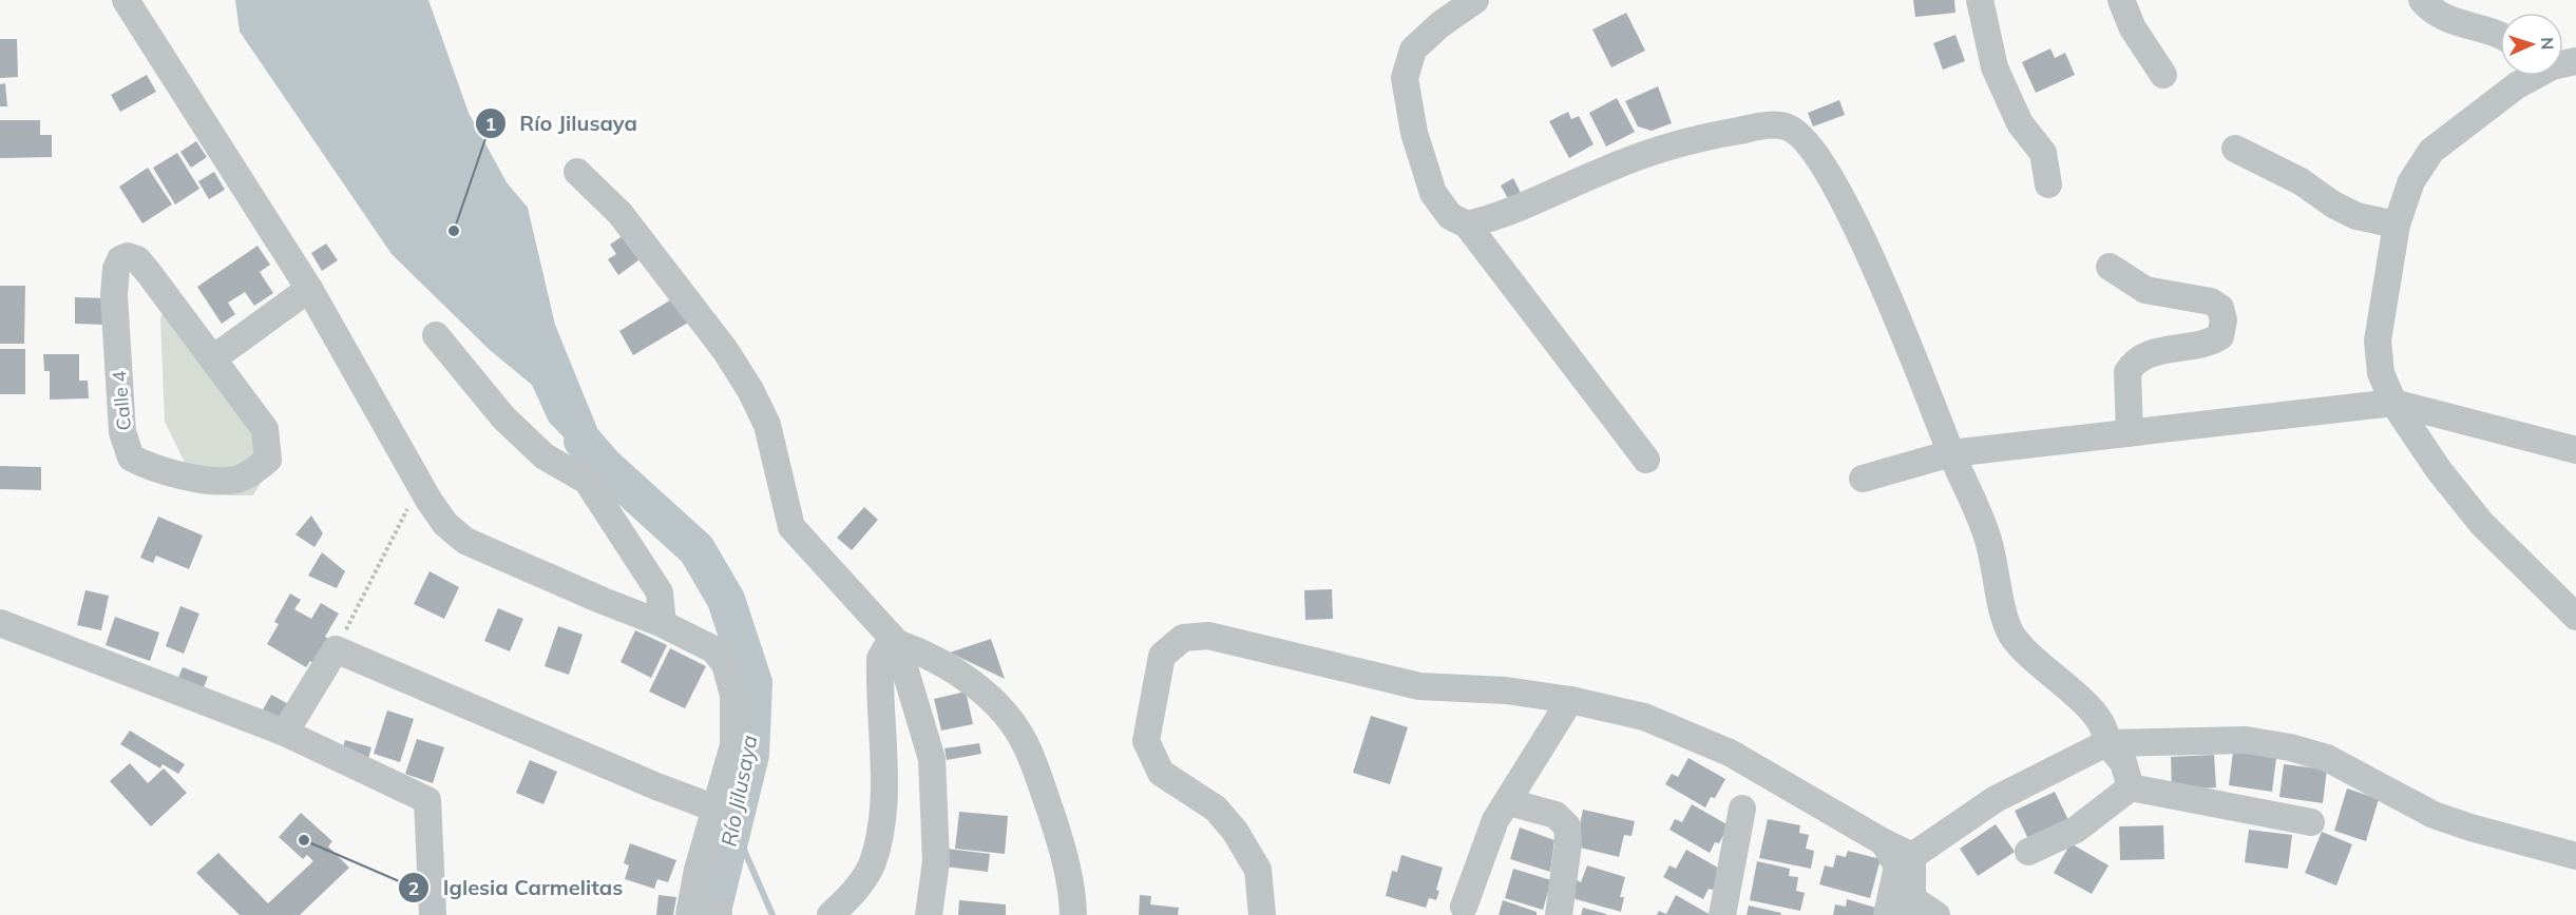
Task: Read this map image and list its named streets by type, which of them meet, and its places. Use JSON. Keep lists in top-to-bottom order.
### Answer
{
  "streets": {
    "street": ["Calle 4"]
  },
  "water": ["Río Jilusaya"],
  "places": ["Río Jilusaya", "Iglesia Carmelitas"],
  "north": "right"
}
